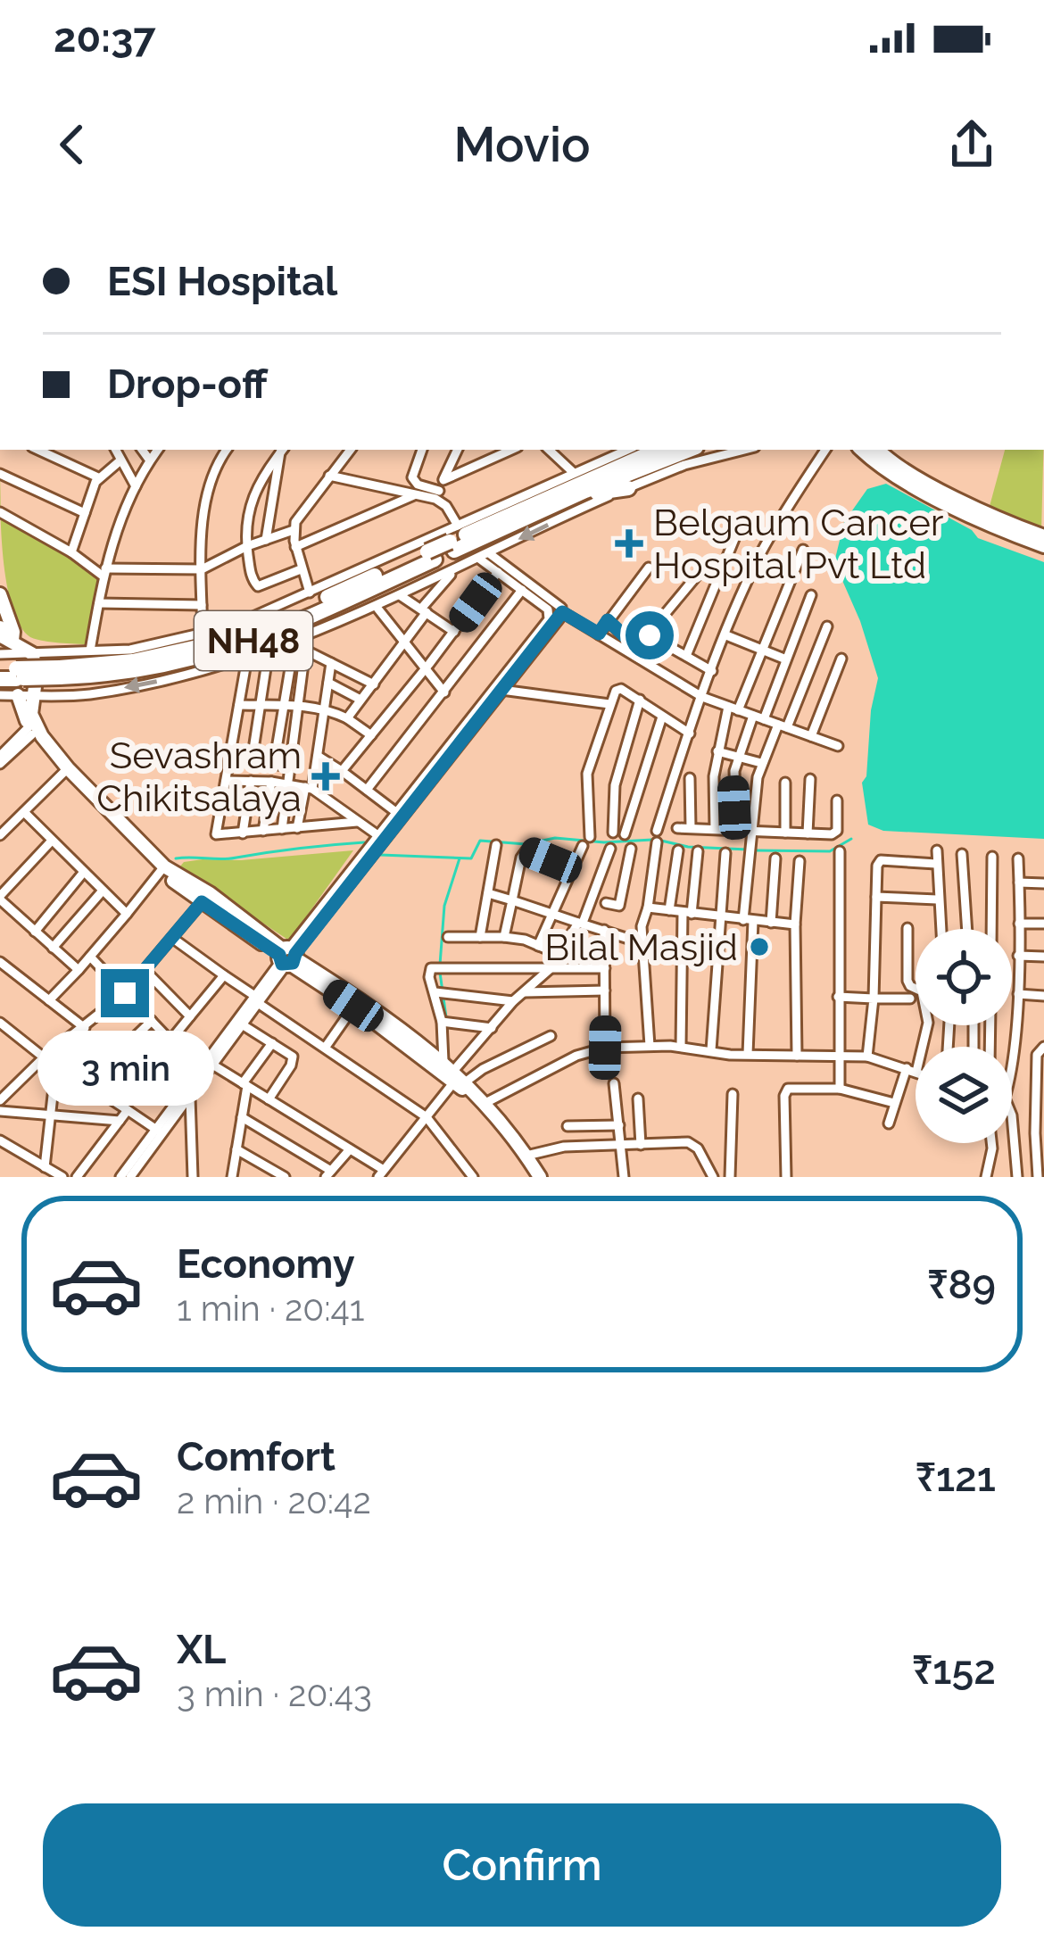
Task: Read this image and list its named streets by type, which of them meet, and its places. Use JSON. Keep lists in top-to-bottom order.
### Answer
{
  "streets": {
    "highway": ["NH48"]
  },
  "places": {
    "health": ["Belgaum Cancer Hospital Pvt Ltd", "Sevashram Chikitsalaya"],
    "other": ["Bilal Masjid"]
  },
  "page": {
    "status": "20:37",
    "header": "Movio",
    "banner": ["ESI Hospital", "Drop-off"],
    "bubble": "3 min",
    "list": [
      {
        "name": "Economy",
        "note": "1 min · 20:41",
        "value": "₹89"
      },
      {
        "name": "Comfort",
        "note": "2 min · 20:42",
        "value": "₹121"
      },
      {
        "name": "XL",
        "note": "3 min · 20:43",
        "value": "₹152"
      }
    ],
    "buttons": "Confirm"
  }
}
